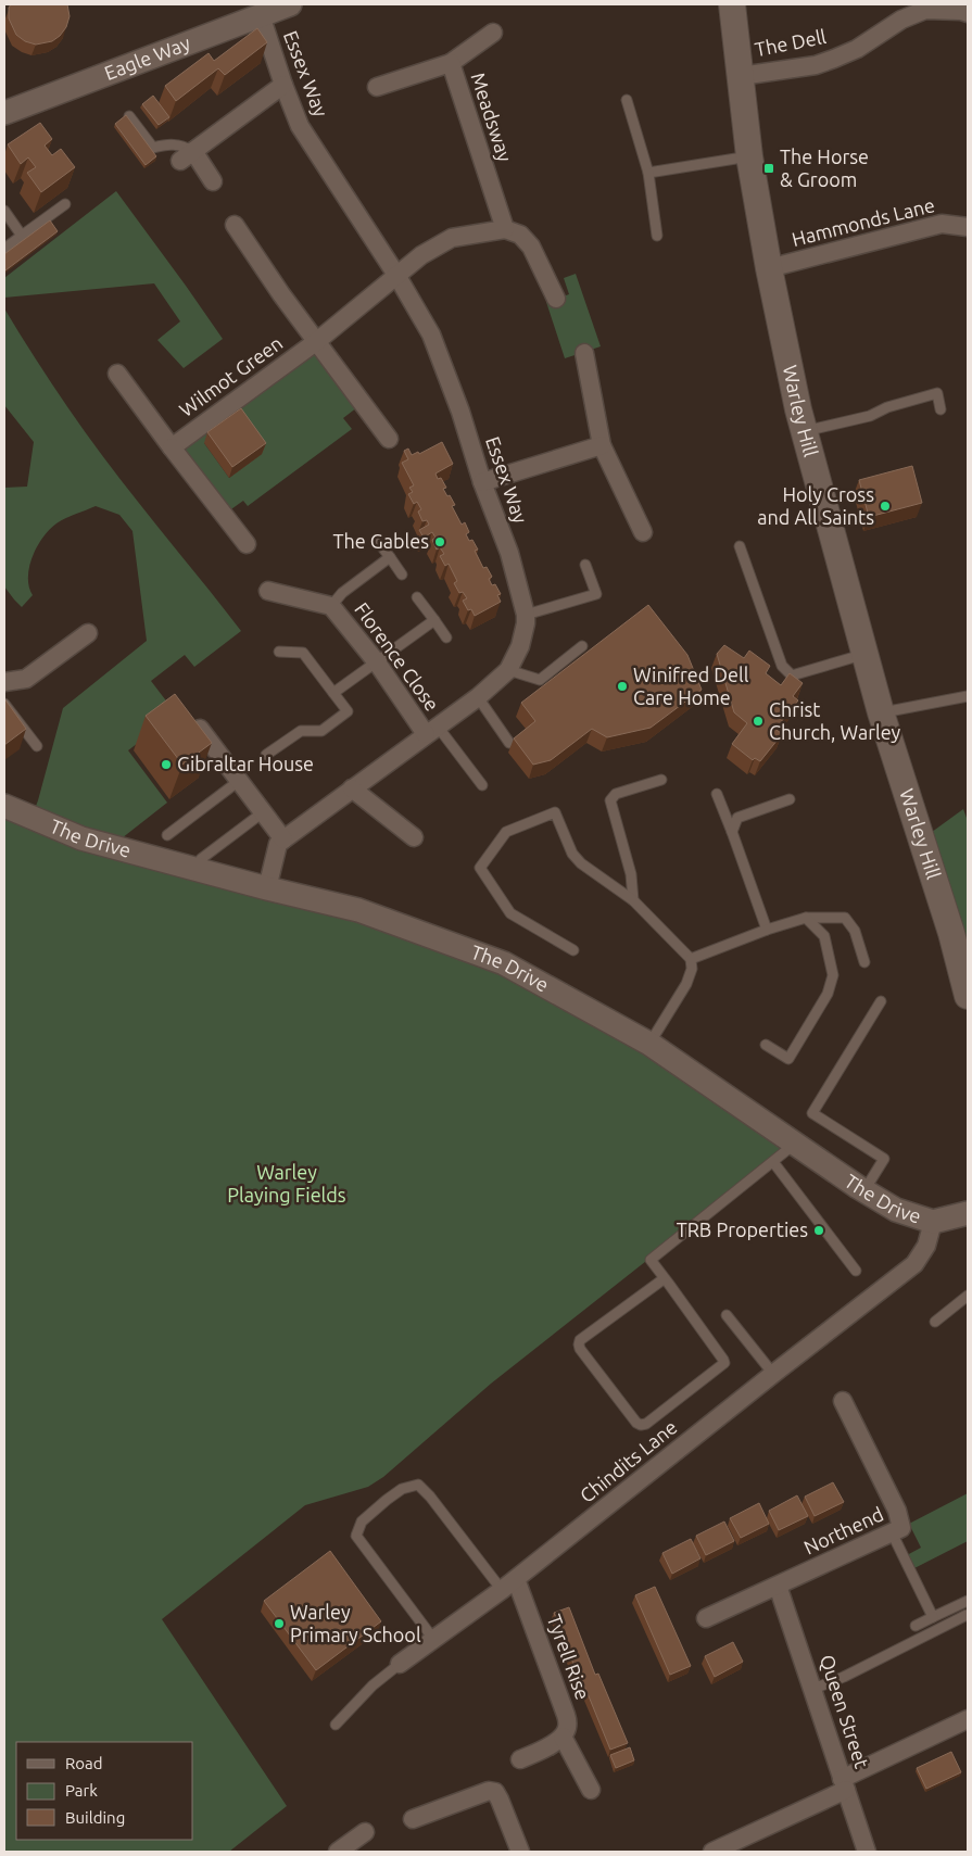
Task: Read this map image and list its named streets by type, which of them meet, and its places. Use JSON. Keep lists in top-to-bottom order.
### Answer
{
  "streets": {
    "main road": ["Warley Hill"],
    "street": [
      "The Dell",
      "Eagle Way",
      "Essex Way",
      "Meadsway",
      "Hammonds Lane",
      "Wilmot Green",
      "Florence Close",
      "The Drive",
      "Chindits Lane",
      "Northend",
      "Tyrell Rise",
      "Queen Street"
    ]
  },
  "crossings": [
    ["The Dell", "Warley Hill"],
    ["Eagle Way", "Essex Way"],
    ["Essex Way", "Wilmot Green"],
    ["Essex Way", "Florence Close"],
    ["Hammonds Lane", "Warley Hill"],
    ["The Drive", "Chindits Lane"],
    ["Chindits Lane", "Tyrell Rise"],
    ["Northend", "Queen Street"]
  ],
  "parks": ["Warley Playing Fields"],
  "places": {
    "transit": ["The Horse & Groom"],
    "other": [
      "Holy Cross and All Saints",
      "The Gables",
      "Winifred Dell Care Home",
      "Christ Church, Warley",
      "Gibraltar House",
      "TRB Properties",
      "Warley Primary School"
    ]
  },
  "legend": ["Road", "Park", "Building"]
}
